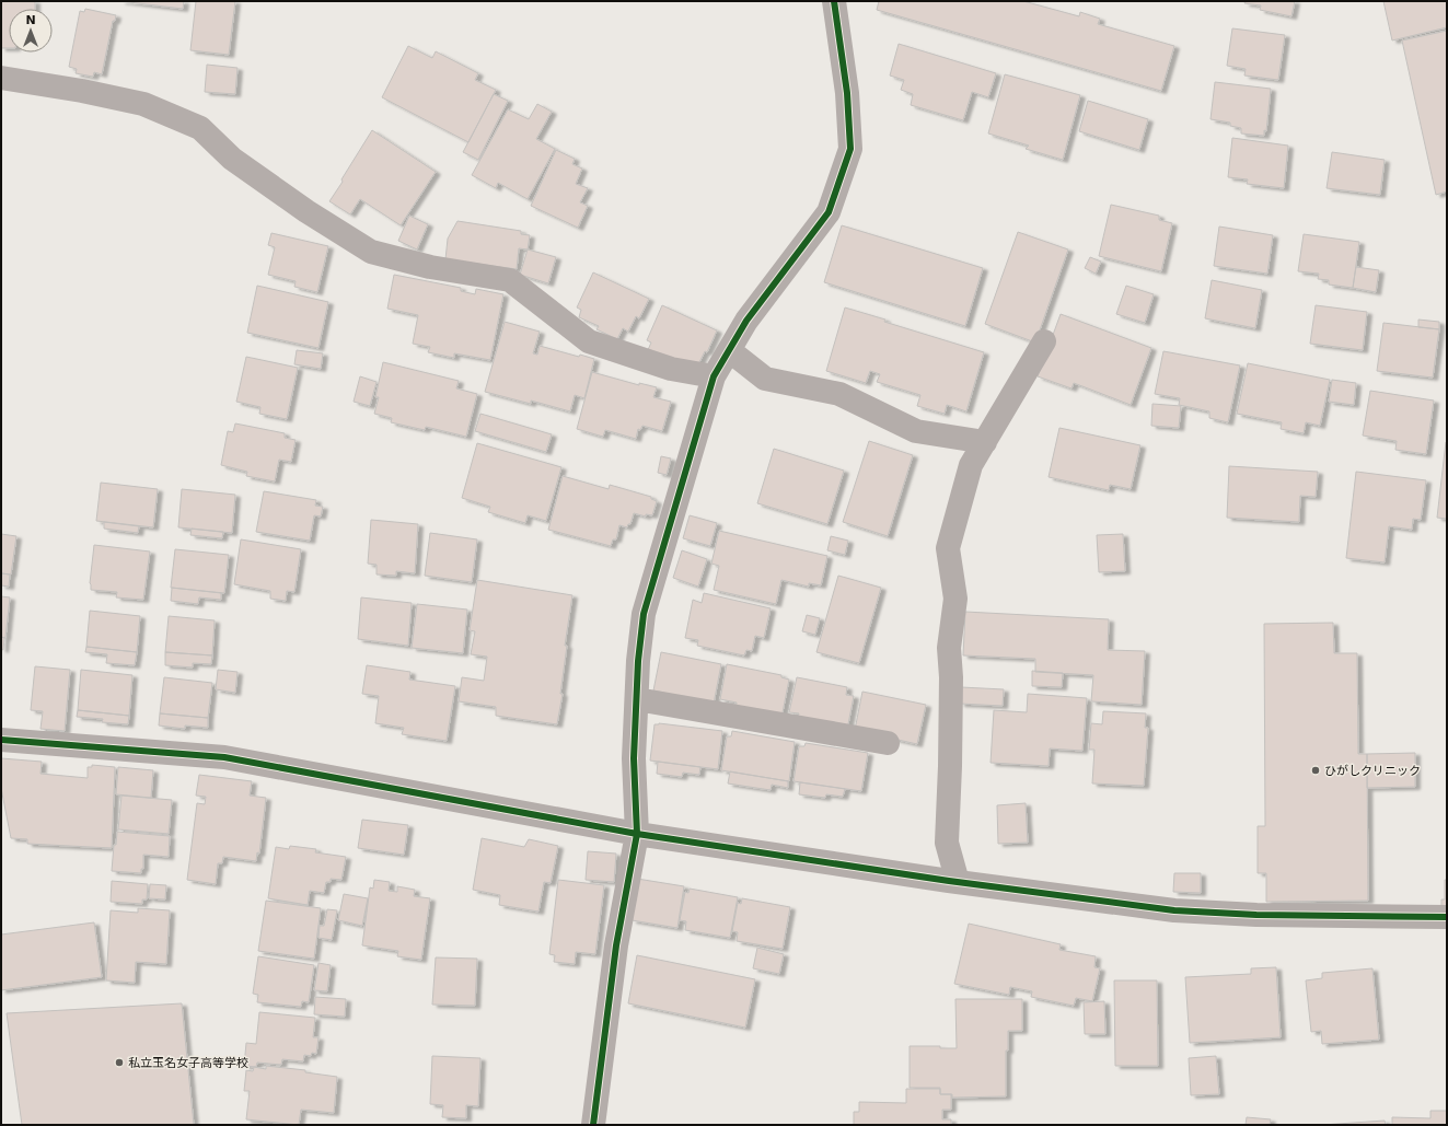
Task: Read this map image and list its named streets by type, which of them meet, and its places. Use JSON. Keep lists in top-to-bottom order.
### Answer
{
  "places": ["ひがしクリニック", "私立玉名女子高等学校"],
  "north": "top"
}
